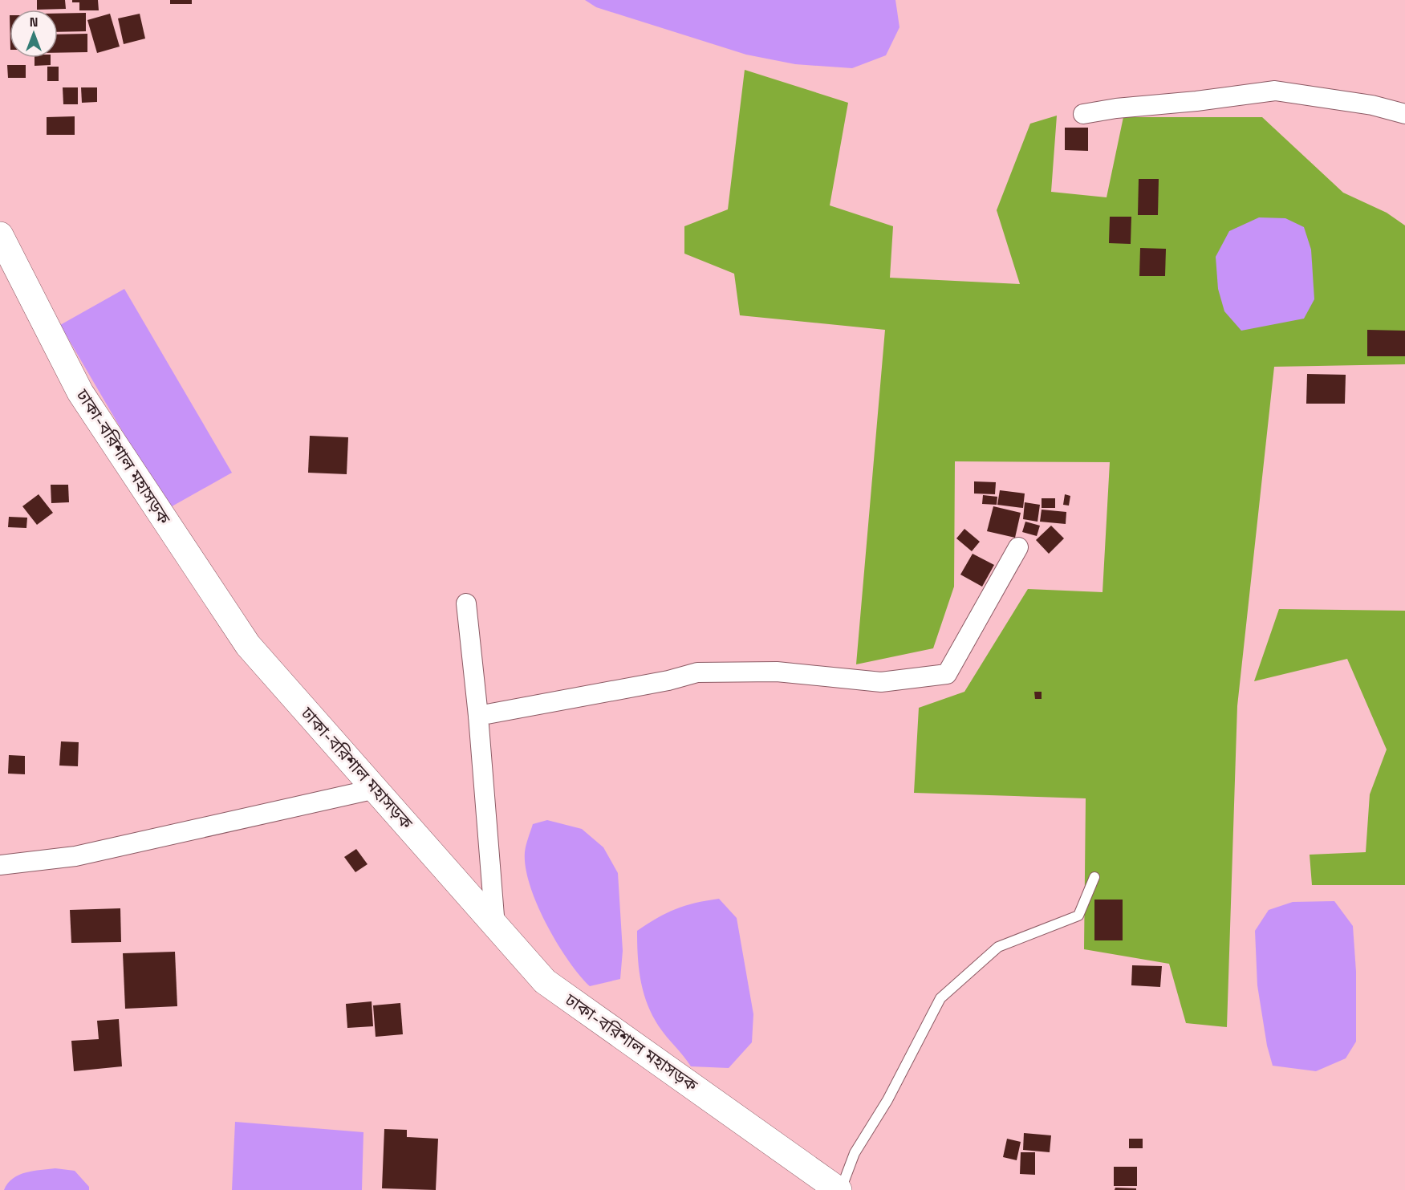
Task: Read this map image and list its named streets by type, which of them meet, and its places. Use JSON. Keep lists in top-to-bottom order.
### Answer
{
  "streets": {
    "highway": ["ঢাকা-বরিশাল মহাসড়ক"]
  },
  "north": "top"
}
